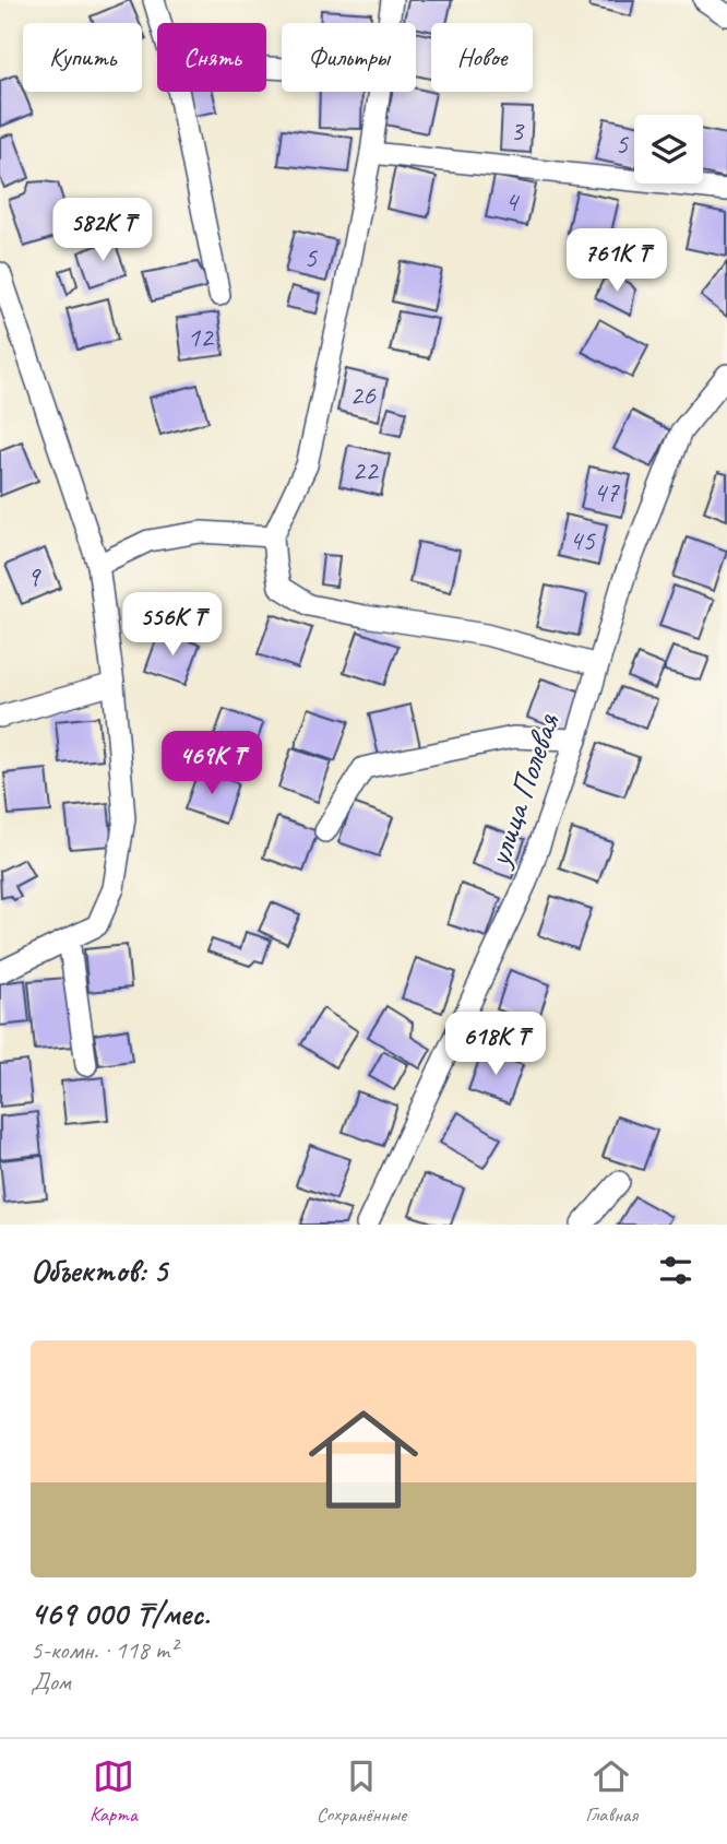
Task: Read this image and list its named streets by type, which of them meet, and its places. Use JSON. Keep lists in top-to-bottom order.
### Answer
{
  "streets": {
    "street": ["улица Полевая"]
  },
  "house_numbers": [
    "3",
    "5",
    "4",
    "5",
    "12",
    "26",
    "22",
    "47",
    "45",
    "9"
  ],
  "page": {
    "chip": [
      "Купить",
      "Снять",
      "Фильтры",
      "Новое"
    ],
    "price": [
      "582K ₸",
      "761K ₸",
      "556K ₸",
      "469K ₸",
      "618K ₸"
    ],
    "heading": "Объектов: 5",
    "list": [
      {
        "name": "469 000 ₸/мес.",
        "note": "5-комн. · 118 m² · Дом"
      }
    ],
    "tabs": ["Карта", "Сохранённые", "Главная"]
  }
}
